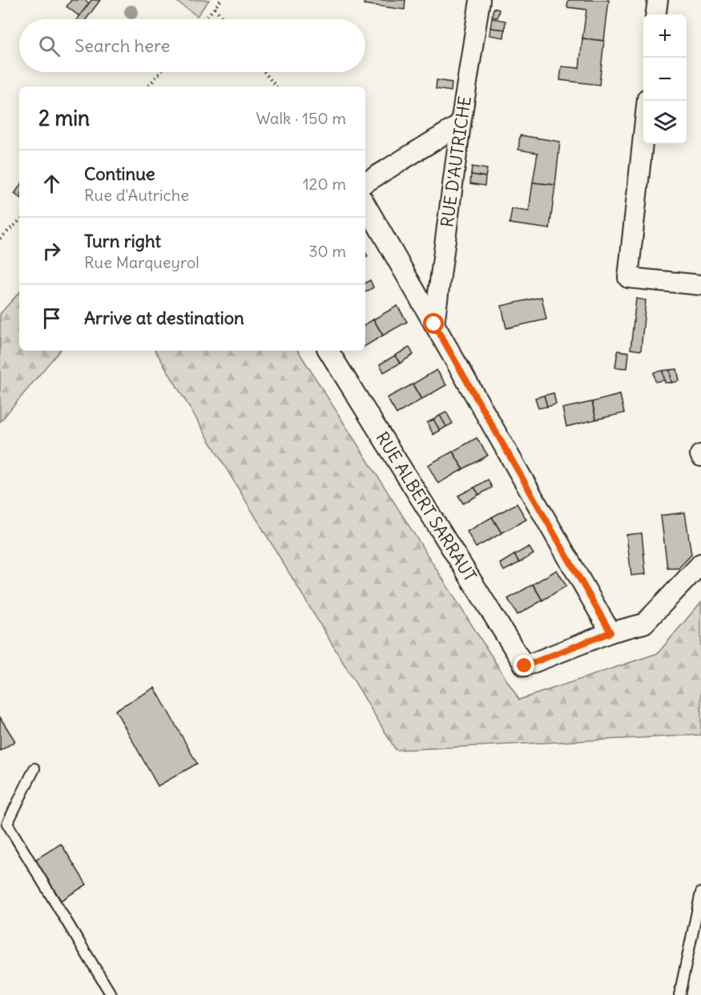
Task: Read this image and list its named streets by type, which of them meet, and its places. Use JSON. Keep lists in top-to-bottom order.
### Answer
{
  "streets": {
    "street": ["RUE D'AUTRICHE", "RUE ALBERT SARRAUT"]
  },
  "page": {
    "map_buttons": ["+", "−"],
    "search": "Search here",
    "heading": ["2 min", "Walk · 150 m"],
    "list": [
      ["Continue", "Rue d'Autriche", "120 m"],
      ["Turn right", "Rue Marqueyrol", "30 m"],
      "Arrive at destination"
    ]
  }
}
